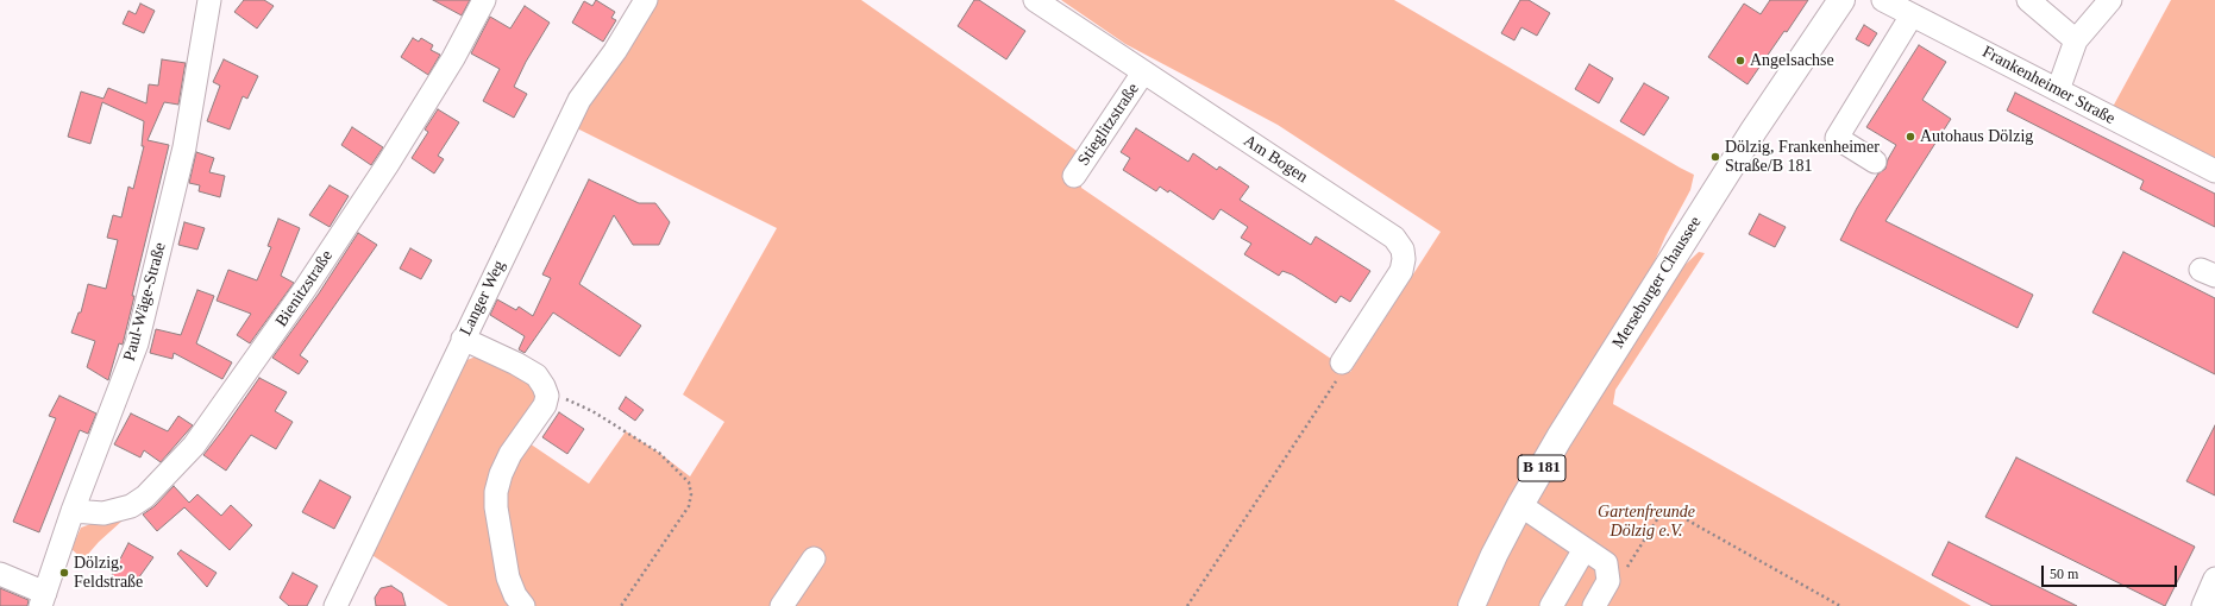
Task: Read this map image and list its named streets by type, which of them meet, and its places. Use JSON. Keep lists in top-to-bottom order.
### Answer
{
  "streets": {
    "main road": ["Merseburger Chaussee", "B 181"],
    "street": [
      "Frankenheimer Straße",
      "Stieglitzstraße",
      "Am Bogen",
      "Bienitzstraße",
      "Langer Weg",
      "Paul-Wäge-Straße"
    ]
  },
  "crossings": [
    ["Stieglitzstraße", "Am Bogen"],
    ["Bienitzstraße", "Paul-Wäge-Straße"]
  ],
  "parks": ["Gartenfreunde Dölzig e.V."],
  "places": [
    "Angelsachse",
    "Autohaus Dölzig",
    "Dölzig, Frankenheimer Straße/B 181",
    "Dölzig, Feldstraße"
  ],
  "scale_bar": "50 m"
}
